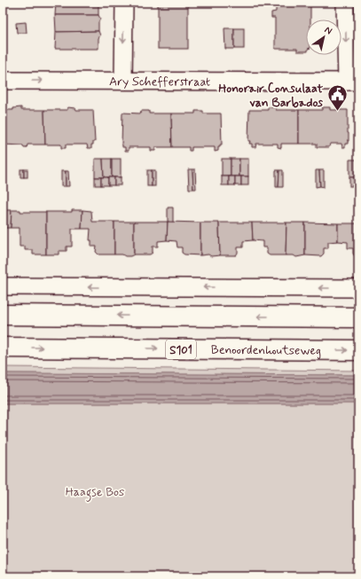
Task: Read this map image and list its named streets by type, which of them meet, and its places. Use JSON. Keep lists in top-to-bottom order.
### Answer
{
  "streets": {
    "main road": ["S101", "Benoordenhoutseweg"],
    "street": ["Ary Schefferstraat"]
  },
  "parks": ["Haagse Bos"],
  "places": {
    "public building": ["Honorair Consulaat van Barbados"]
  },
  "north": "top right"
}
